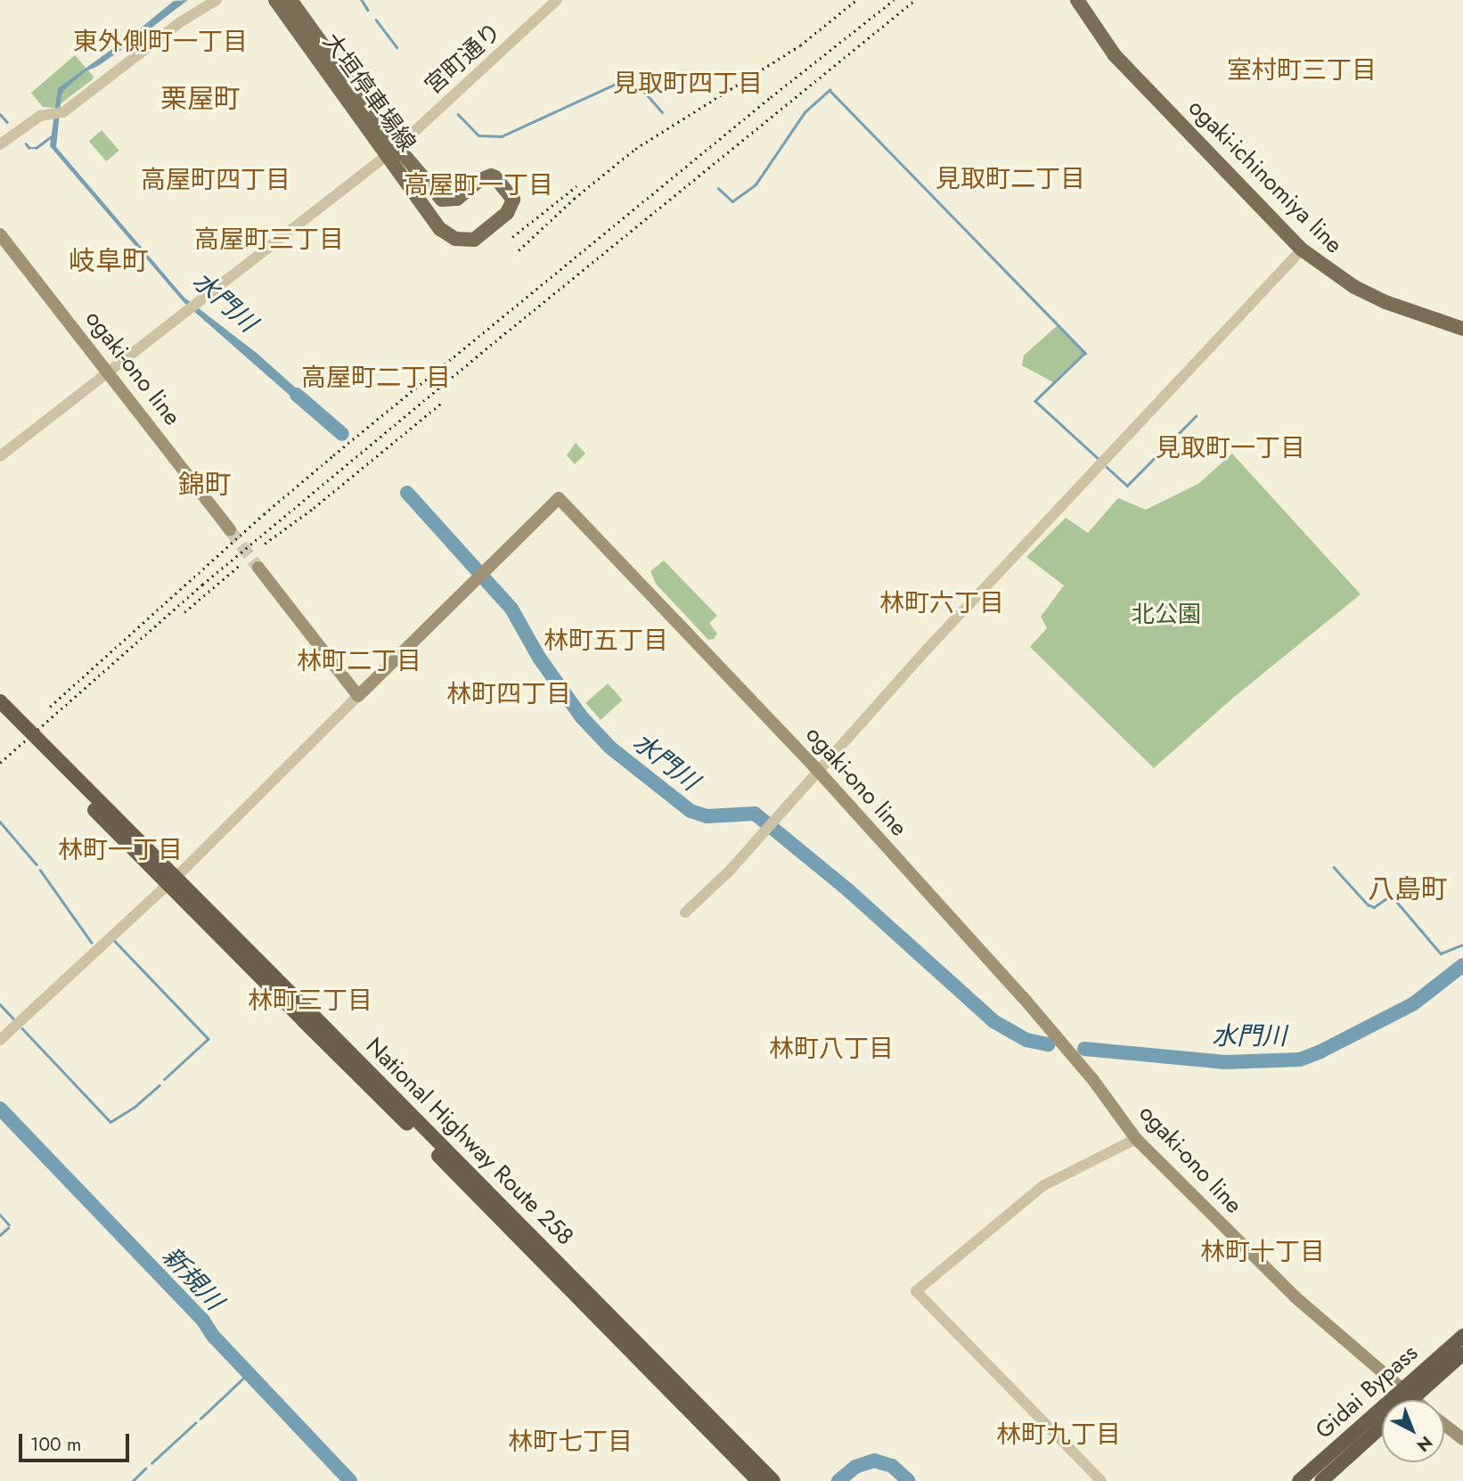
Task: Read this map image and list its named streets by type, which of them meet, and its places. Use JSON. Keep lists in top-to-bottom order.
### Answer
{
  "streets": {
    "highway": ["National Highway Route 258", "Gidai Bypass"],
    "main road": ["大垣停車場線", "ogaki-ichinomiya line", "ogaki-ono line"],
    "street": ["宮町通り"]
  },
  "crossings": [
    ["宮町通り", "大垣停車場線"],
    ["宮町通り", "ogaki-ono line"],
    ["ogaki-ono line", "Gidai Bypass"]
  ],
  "districts": [
    "東外側町一丁目",
    "室村町三丁目",
    "見取町四丁目",
    "栗屋町",
    "見取町二丁目",
    "高屋町四丁目",
    "高屋町一丁目",
    "高屋町三丁目",
    "岐阜町",
    "高屋町二丁目",
    "見取町一丁目",
    "錦町",
    "林町六丁目",
    "林町五丁目",
    "林町二丁目",
    "林町四丁目",
    "林町一丁目",
    "八島町",
    "林町三丁目",
    "林町八丁目",
    "林町十丁目",
    "林町九丁目",
    "林町七丁目"
  ],
  "water": ["水門川", "新規川"],
  "parks": ["北公園"],
  "scale_bar": "100 m",
  "north": "bottom right"
}
